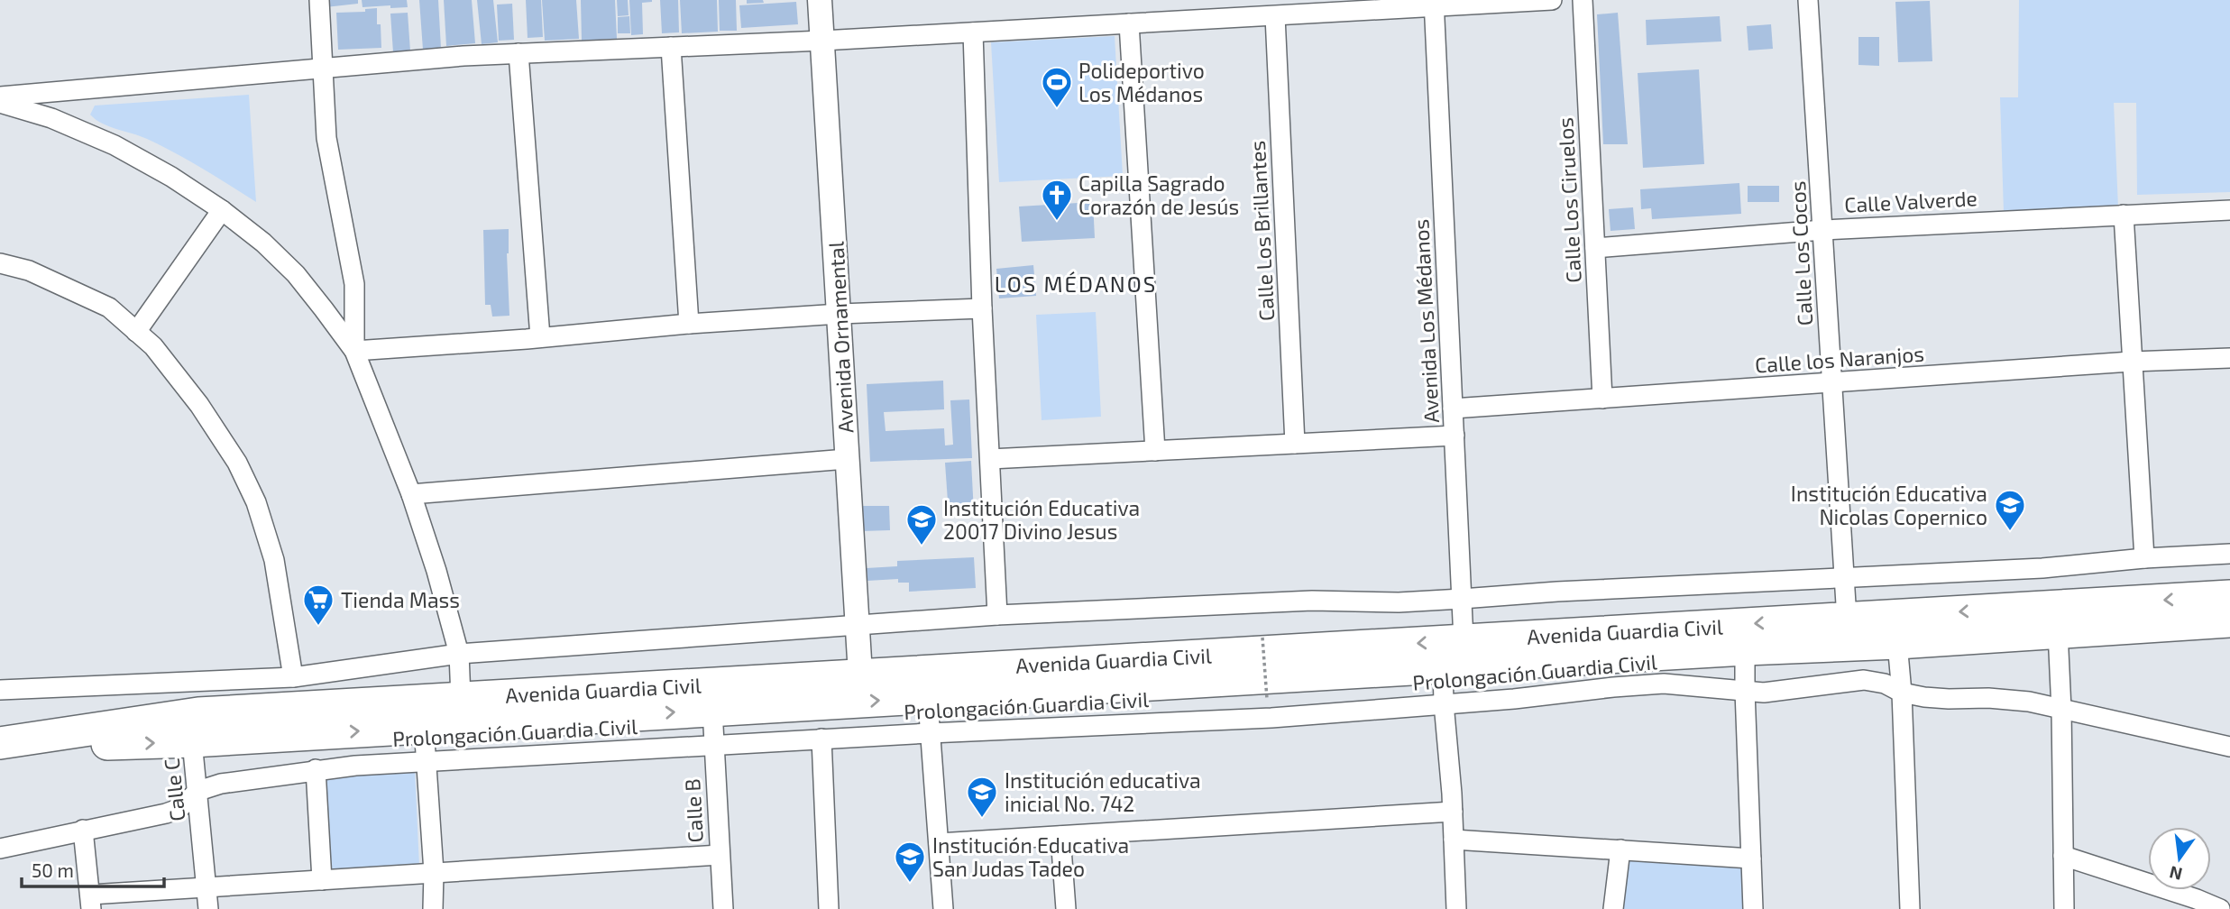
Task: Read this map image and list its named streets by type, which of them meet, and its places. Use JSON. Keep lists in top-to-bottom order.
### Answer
{
  "streets": {
    "highway": ["Avenida Guardia Civil"],
    "street": [
      "Calle Los Ciruelos",
      "Calle Valverde",
      "Calle Los Brillantes",
      "Calle Los Cocos",
      "Avenida Los Médanos",
      "Avenida Ornamental",
      "Calle los Naranjos",
      "Prolongación Guardia Civil",
      "Calle C",
      "Calle B"
    ]
  },
  "crossings": [
    ["Calle Los Ciruelos", "Calle Valverde"],
    ["Calle Los Ciruelos", "Calle los Naranjos"],
    ["Calle Valverde", "Calle Los Cocos"],
    ["Calle Los Cocos", "Calle los Naranjos"],
    ["Calle Los Cocos", "Avenida Guardia Civil"],
    ["Avenida Los Médanos", "Calle los Naranjos"],
    ["Avenida Los Médanos", "Avenida Guardia Civil"],
    ["Avenida Ornamental", "Avenida Guardia Civil"],
    ["Avenida Guardia Civil", "Calle C"],
    ["Avenida Guardia Civil", "Calle B"],
    ["Prolongación Guardia Civil", "Calle C"],
    ["Prolongación Guardia Civil", "Calle B"]
  ],
  "districts": ["LOS MÉDANOS"],
  "places": {
    "sports": ["Polideportivo Los Médanos"],
    "church": ["Capilla Sagrado Corazón de Jesús"],
    "school or university": [
      "Institución Educativa Nicolas Copernico",
      "Institución Educativa 20017 Divino Jesus",
      "Institución educativa inicial No. 742",
      "Institución Educativa San Judas Tadeo"
    ],
    "supermarket": ["Tienda Mass"]
  },
  "scale_bar": "50 m",
  "north": "bottom"
}
